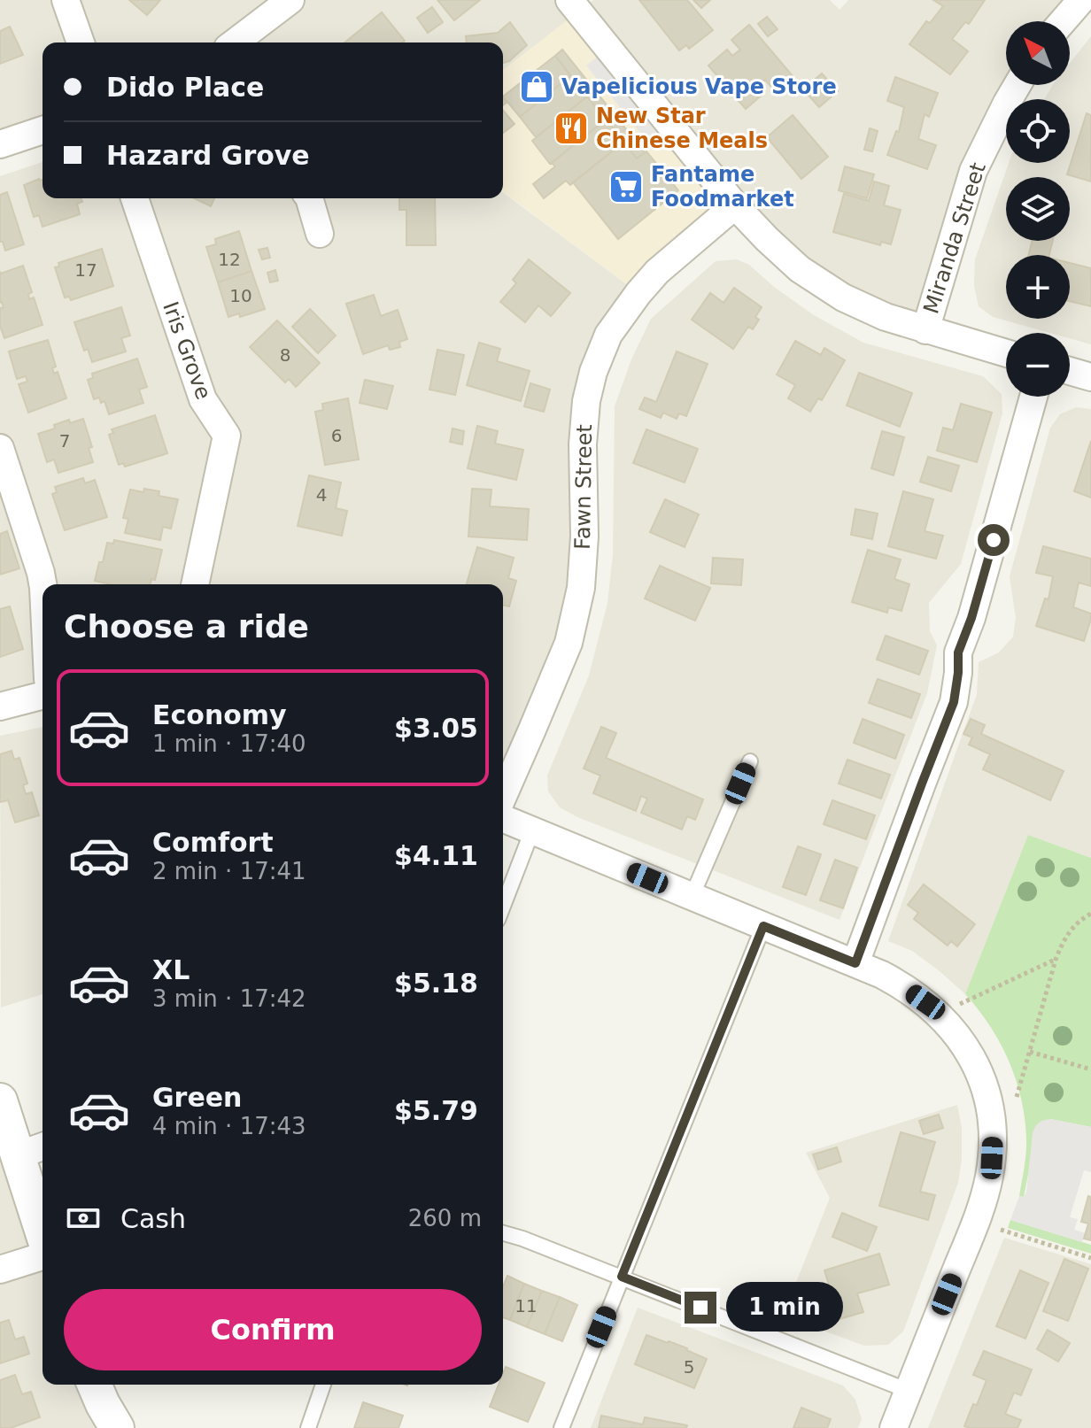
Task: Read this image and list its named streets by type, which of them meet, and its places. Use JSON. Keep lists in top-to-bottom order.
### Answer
{
  "streets": {
    "street": ["Miranda Street", "Iris Grove", "Fawn Street"]
  },
  "places": {
    "shop": ["Vapelicious Vape Store"],
    "restaurant": ["New Star Chinese Meals"],
    "supermarket": ["Fantame Foodmarket"]
  },
  "house_numbers": [
    "12",
    "17",
    "10",
    "8",
    "6",
    "7",
    "4",
    "11",
    "5"
  ],
  "north": "top left",
  "page": {
    "map_buttons": ["+", "−"],
    "banner": ["Dido Place", "Hazard Grove"],
    "heading": "Choose a ride",
    "list": [
      {
        "name": "Economy",
        "note": "1 min · 17:40",
        "value": "$3.05"
      },
      {
        "name": "Comfort",
        "note": "2 min · 17:41",
        "value": "$4.11"
      },
      {
        "name": "XL",
        "note": "3 min · 17:42",
        "value": "$5.18"
      },
      {
        "name": "Green",
        "note": "4 min · 17:43",
        "value": "$5.79"
      }
    ],
    "pay": ["Cash", "260 m"],
    "buttons": "Confirm",
    "bubble": "1 min"
  }
}
